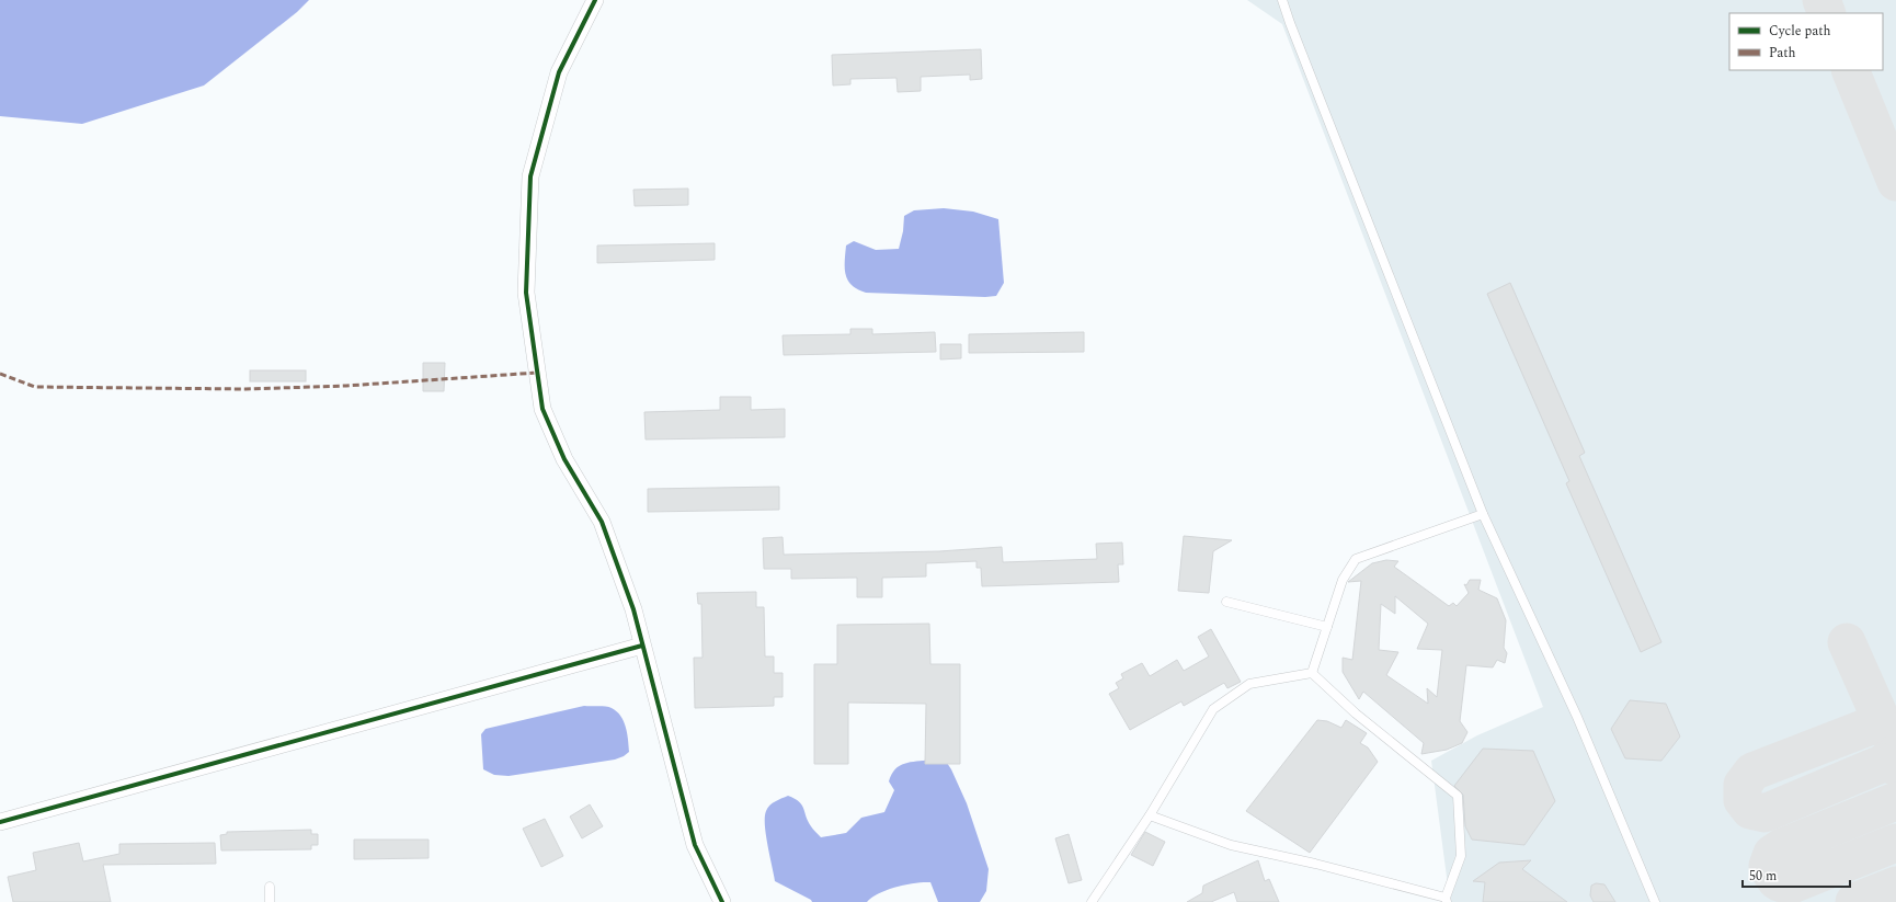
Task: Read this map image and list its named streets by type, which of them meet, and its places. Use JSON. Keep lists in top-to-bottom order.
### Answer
{
  "legend": ["Cycle path", "Path"],
  "scale_bar": "50 m"
}
